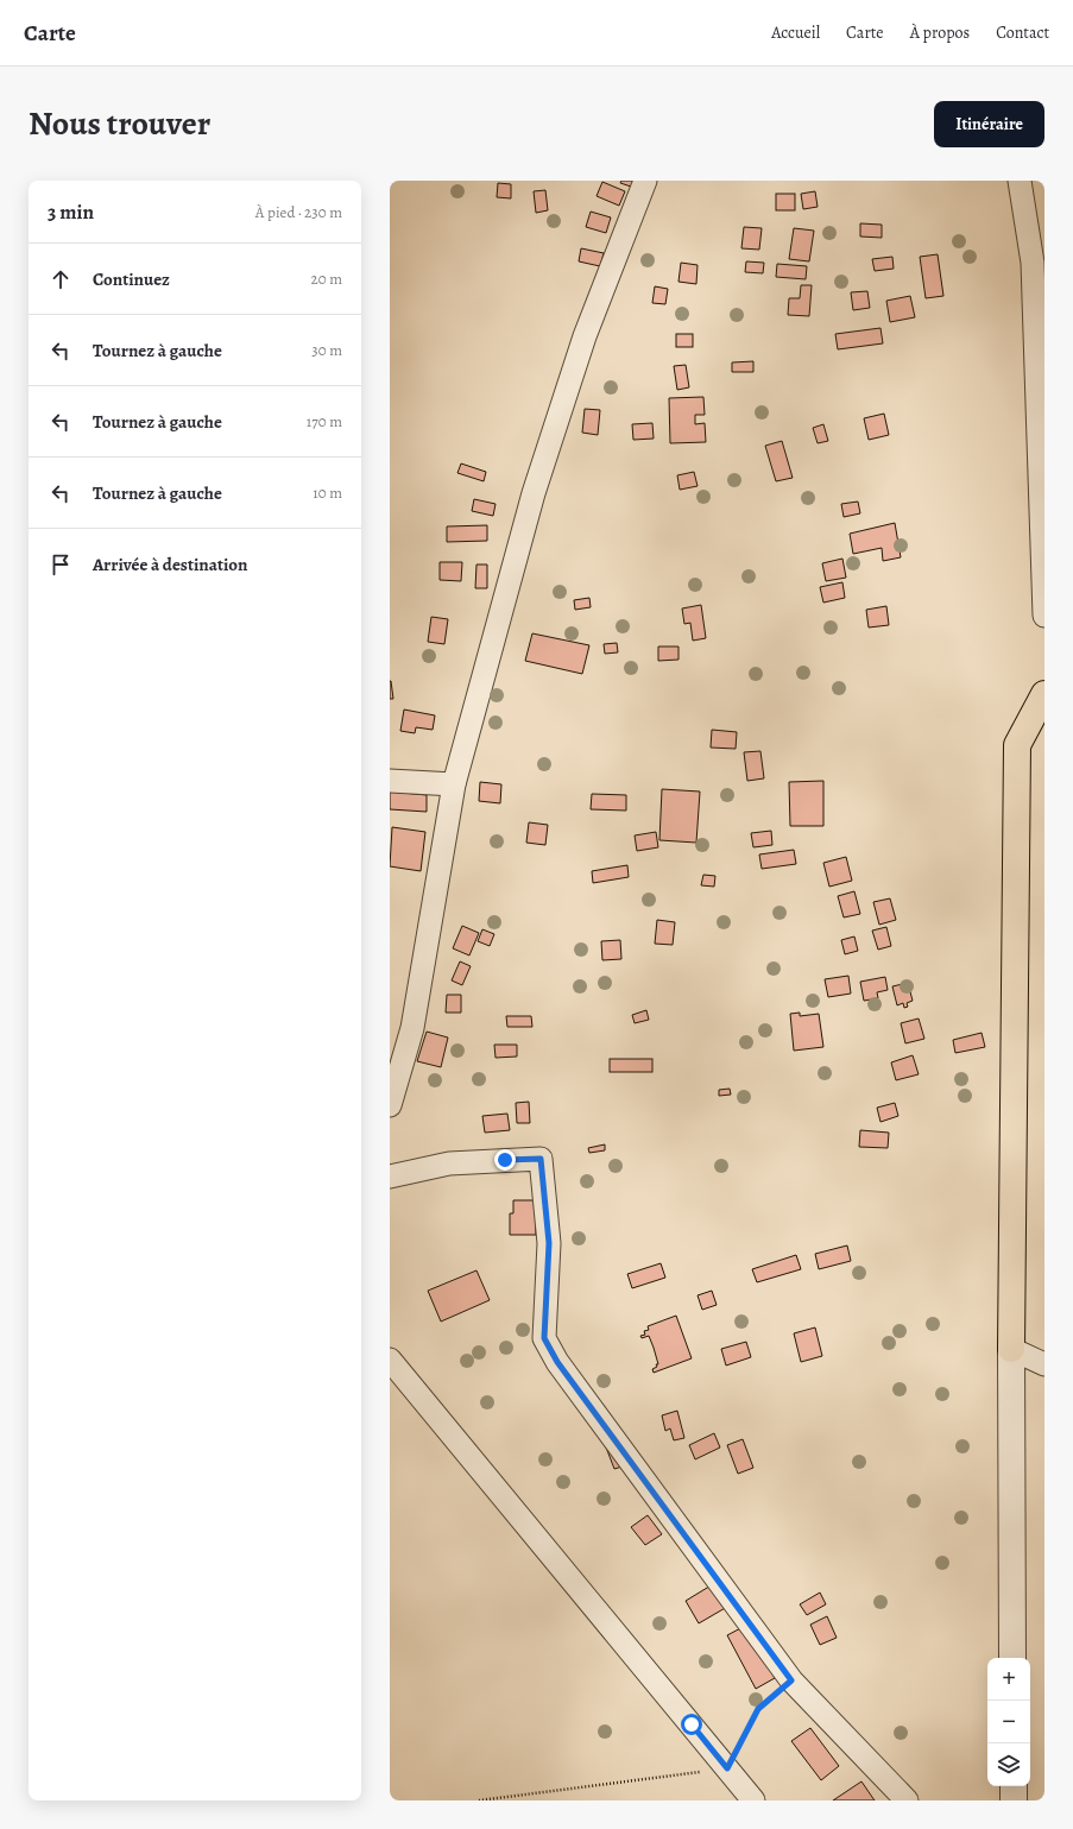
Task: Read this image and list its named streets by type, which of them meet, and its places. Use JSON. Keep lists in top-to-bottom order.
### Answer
{
  "page": {
    "header": "Carte",
    "nav": [
      "Accueil",
      "Carte",
      "À propos",
      "Contact"
    ],
    "title": "Nous trouver",
    "buttons": "Itinéraire",
    "heading": ["3 min", "À pied · 230 m"],
    "list": [
      ["Continuez", "20 m"],
      ["Tournez à gauche", "30 m"],
      ["Tournez à gauche", "170 m"],
      ["Tournez à gauche", "10 m"],
      "Arrivée à destination"
    ],
    "map_buttons": ["+", "−"]
  }
}
